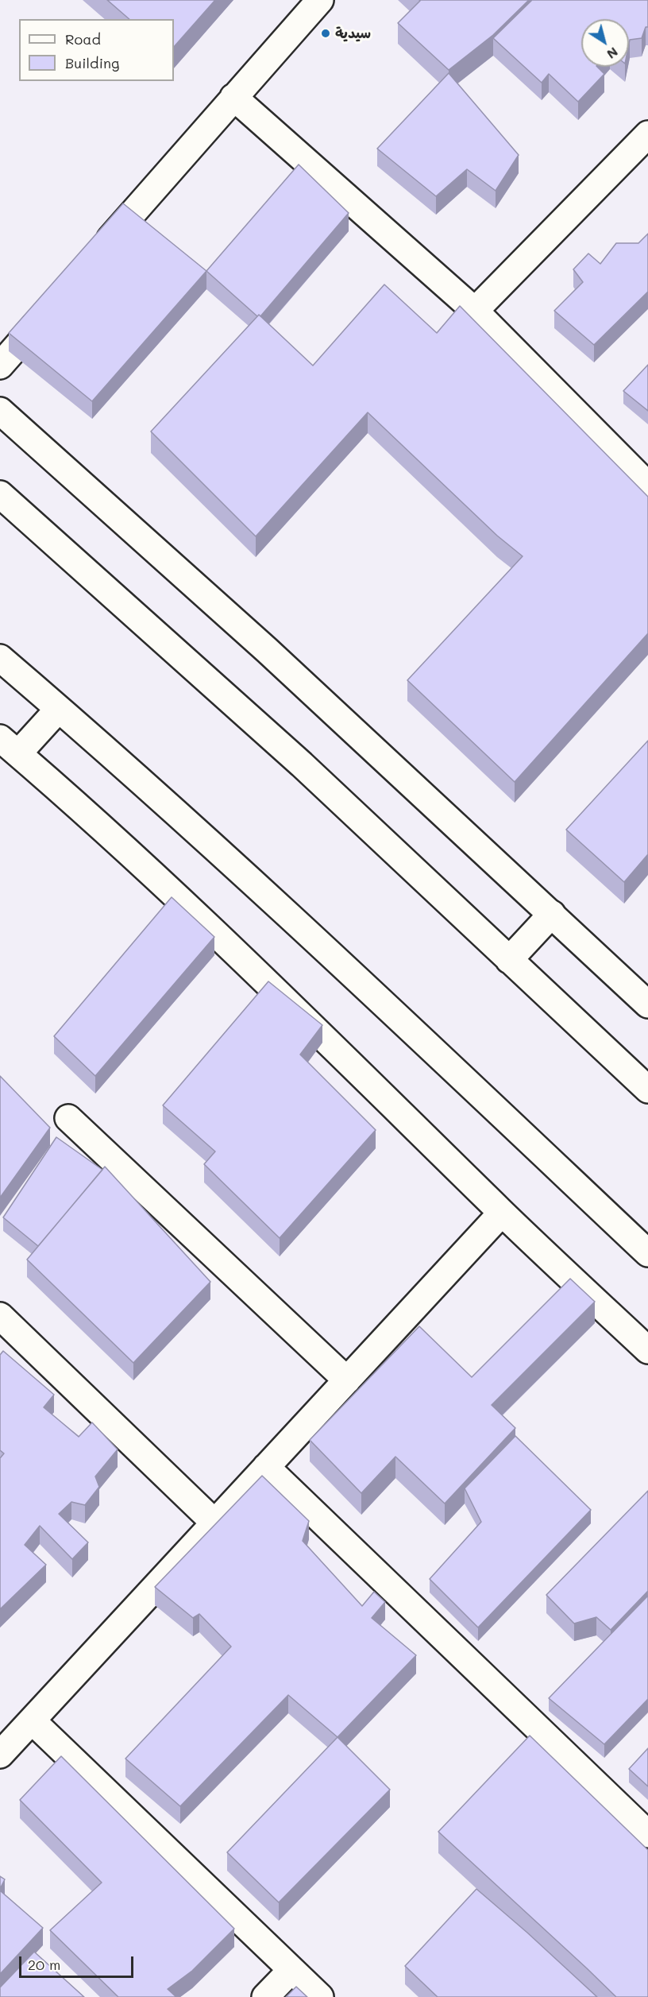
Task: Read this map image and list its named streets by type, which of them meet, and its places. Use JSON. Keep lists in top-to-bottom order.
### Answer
{
  "places": ["سيدية"],
  "legend": ["Road", "Building"],
  "scale_bar": "20 m",
  "north": "bottom right"
}
